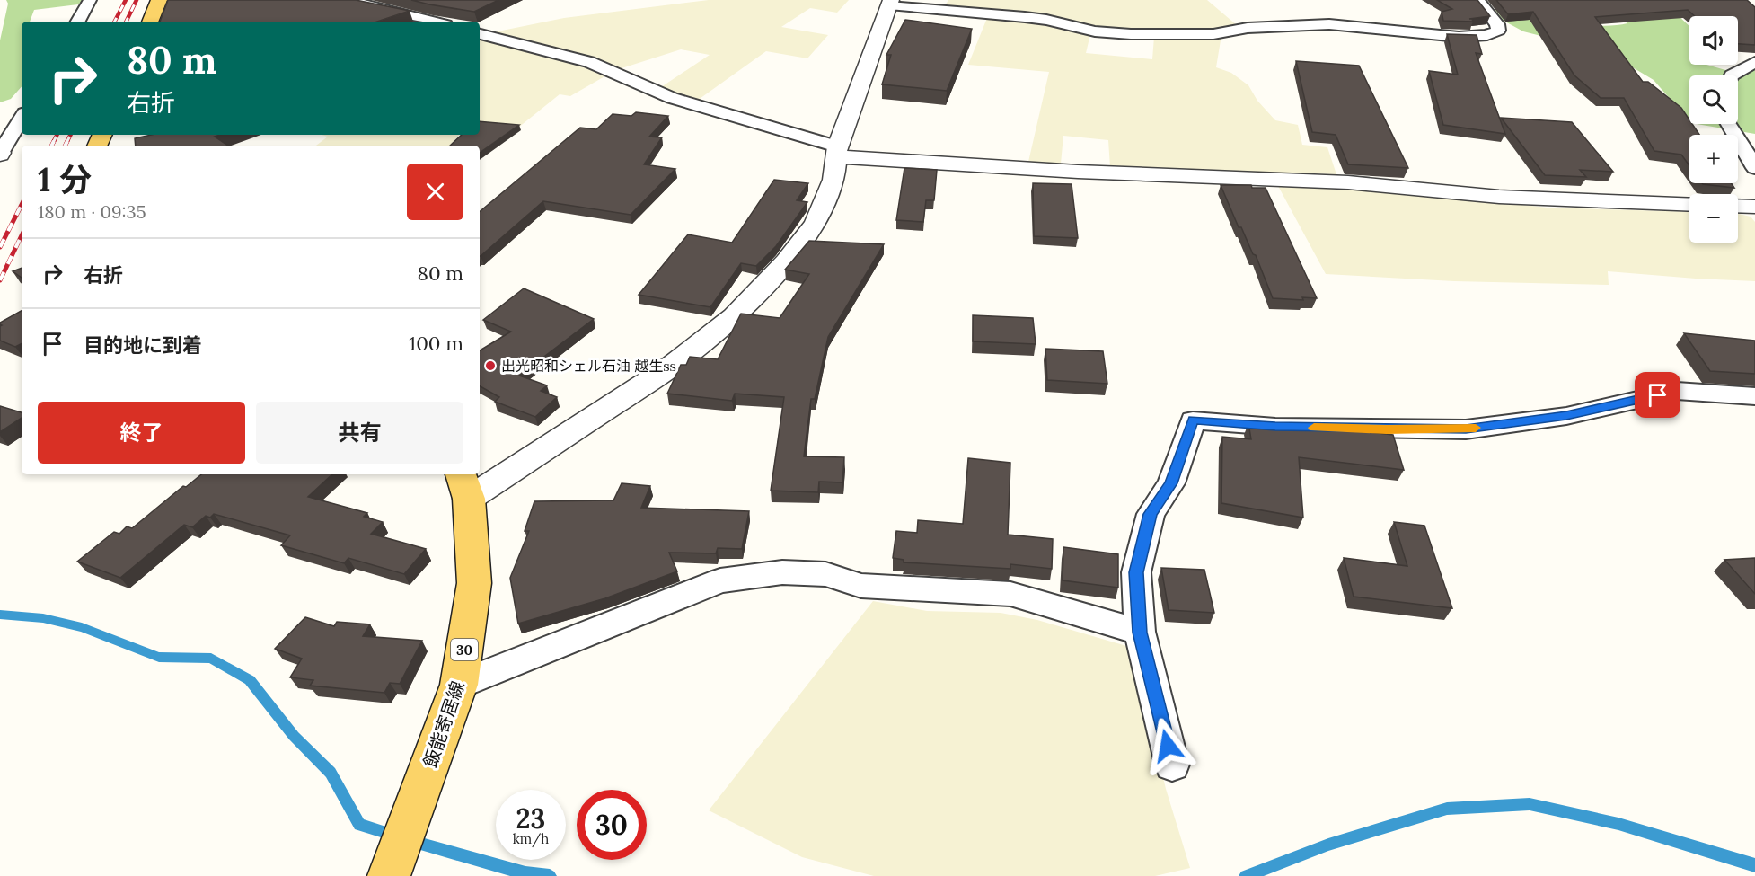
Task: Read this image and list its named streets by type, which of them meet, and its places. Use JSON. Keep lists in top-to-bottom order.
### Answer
{
  "streets": {
    "main road": ["30", "飯能寄居線"]
  },
  "places": ["出光昭和シェル石油 越生ss"],
  "page": {
    "map_buttons": ["+", "−"],
    "turn": ["80 m", "右折"],
    "heading": ["1 分", "180 m · 09:35"],
    "list": [
      {
        "name": "右折",
        "value": "80 m"
      },
      {
        "name": "目的地に到着",
        "value": "100 m"
      }
    ],
    "buttons": ["終了", "共有"],
    "speed": "23 km/h",
    "limit": "30"
  }
}
